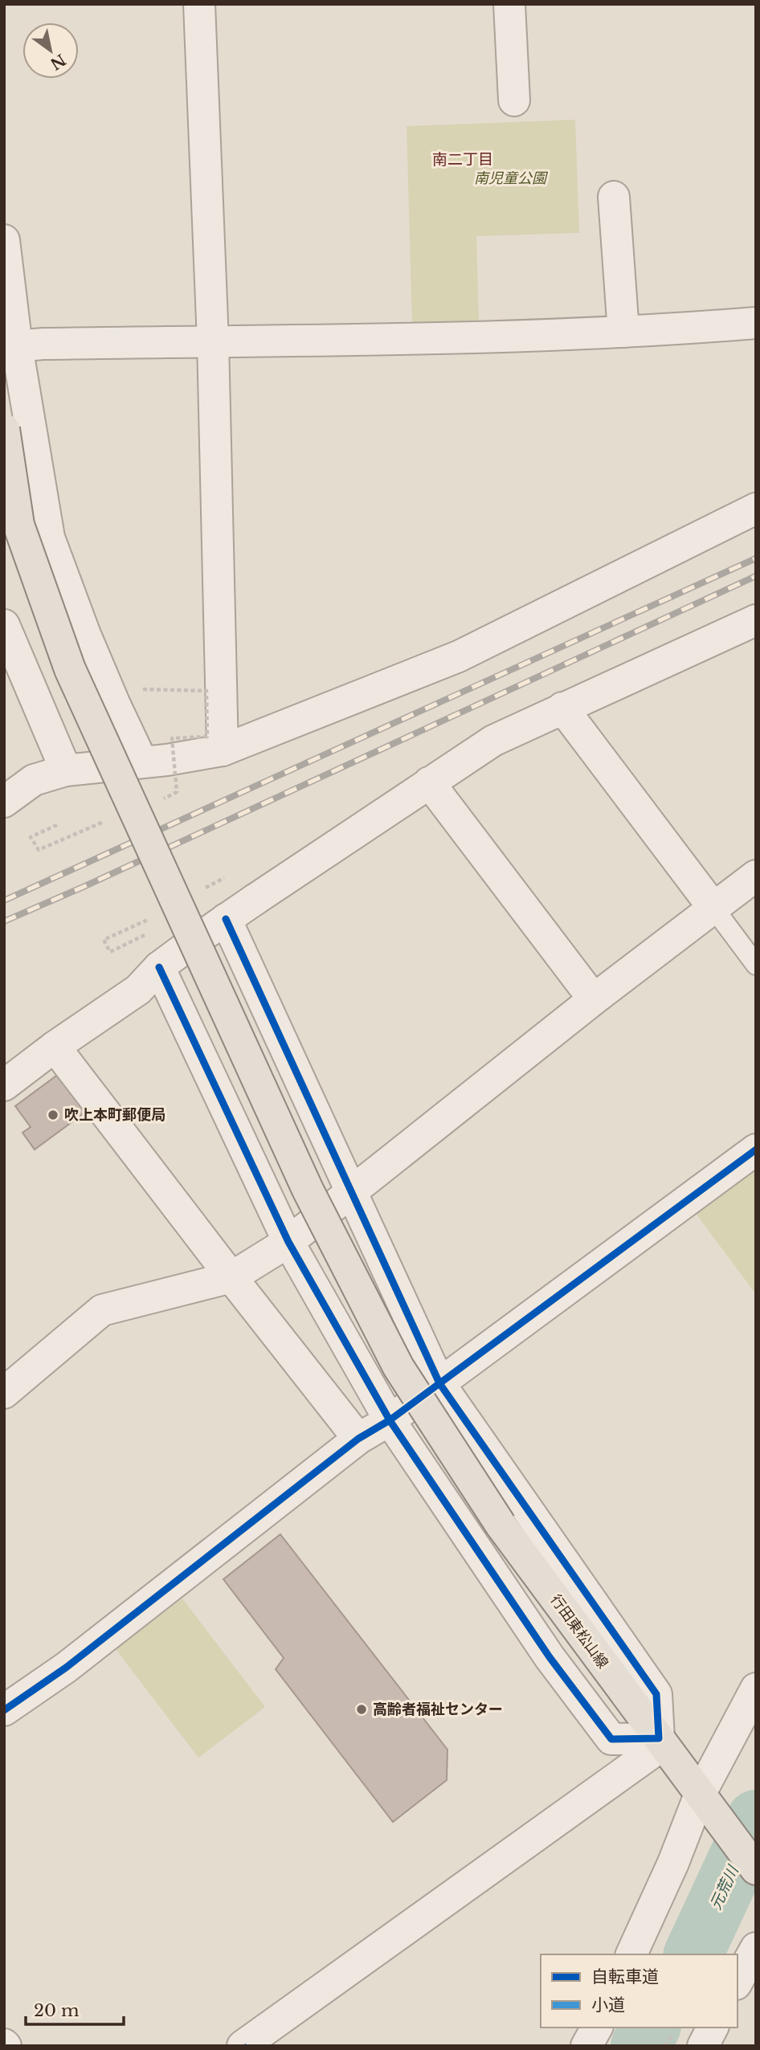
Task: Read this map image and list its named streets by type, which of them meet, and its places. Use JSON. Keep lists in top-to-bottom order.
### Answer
{
  "streets": {
    "main road": ["行田東松山線"]
  },
  "districts": ["南二丁目"],
  "water": ["元荒川"],
  "parks": ["南児童公園"],
  "places": ["吹上本町郵便局", "高齢者福祉センター"],
  "legend": ["自転車道", "小道"],
  "scale_bar": "20 m",
  "north": "bottom right"
}
